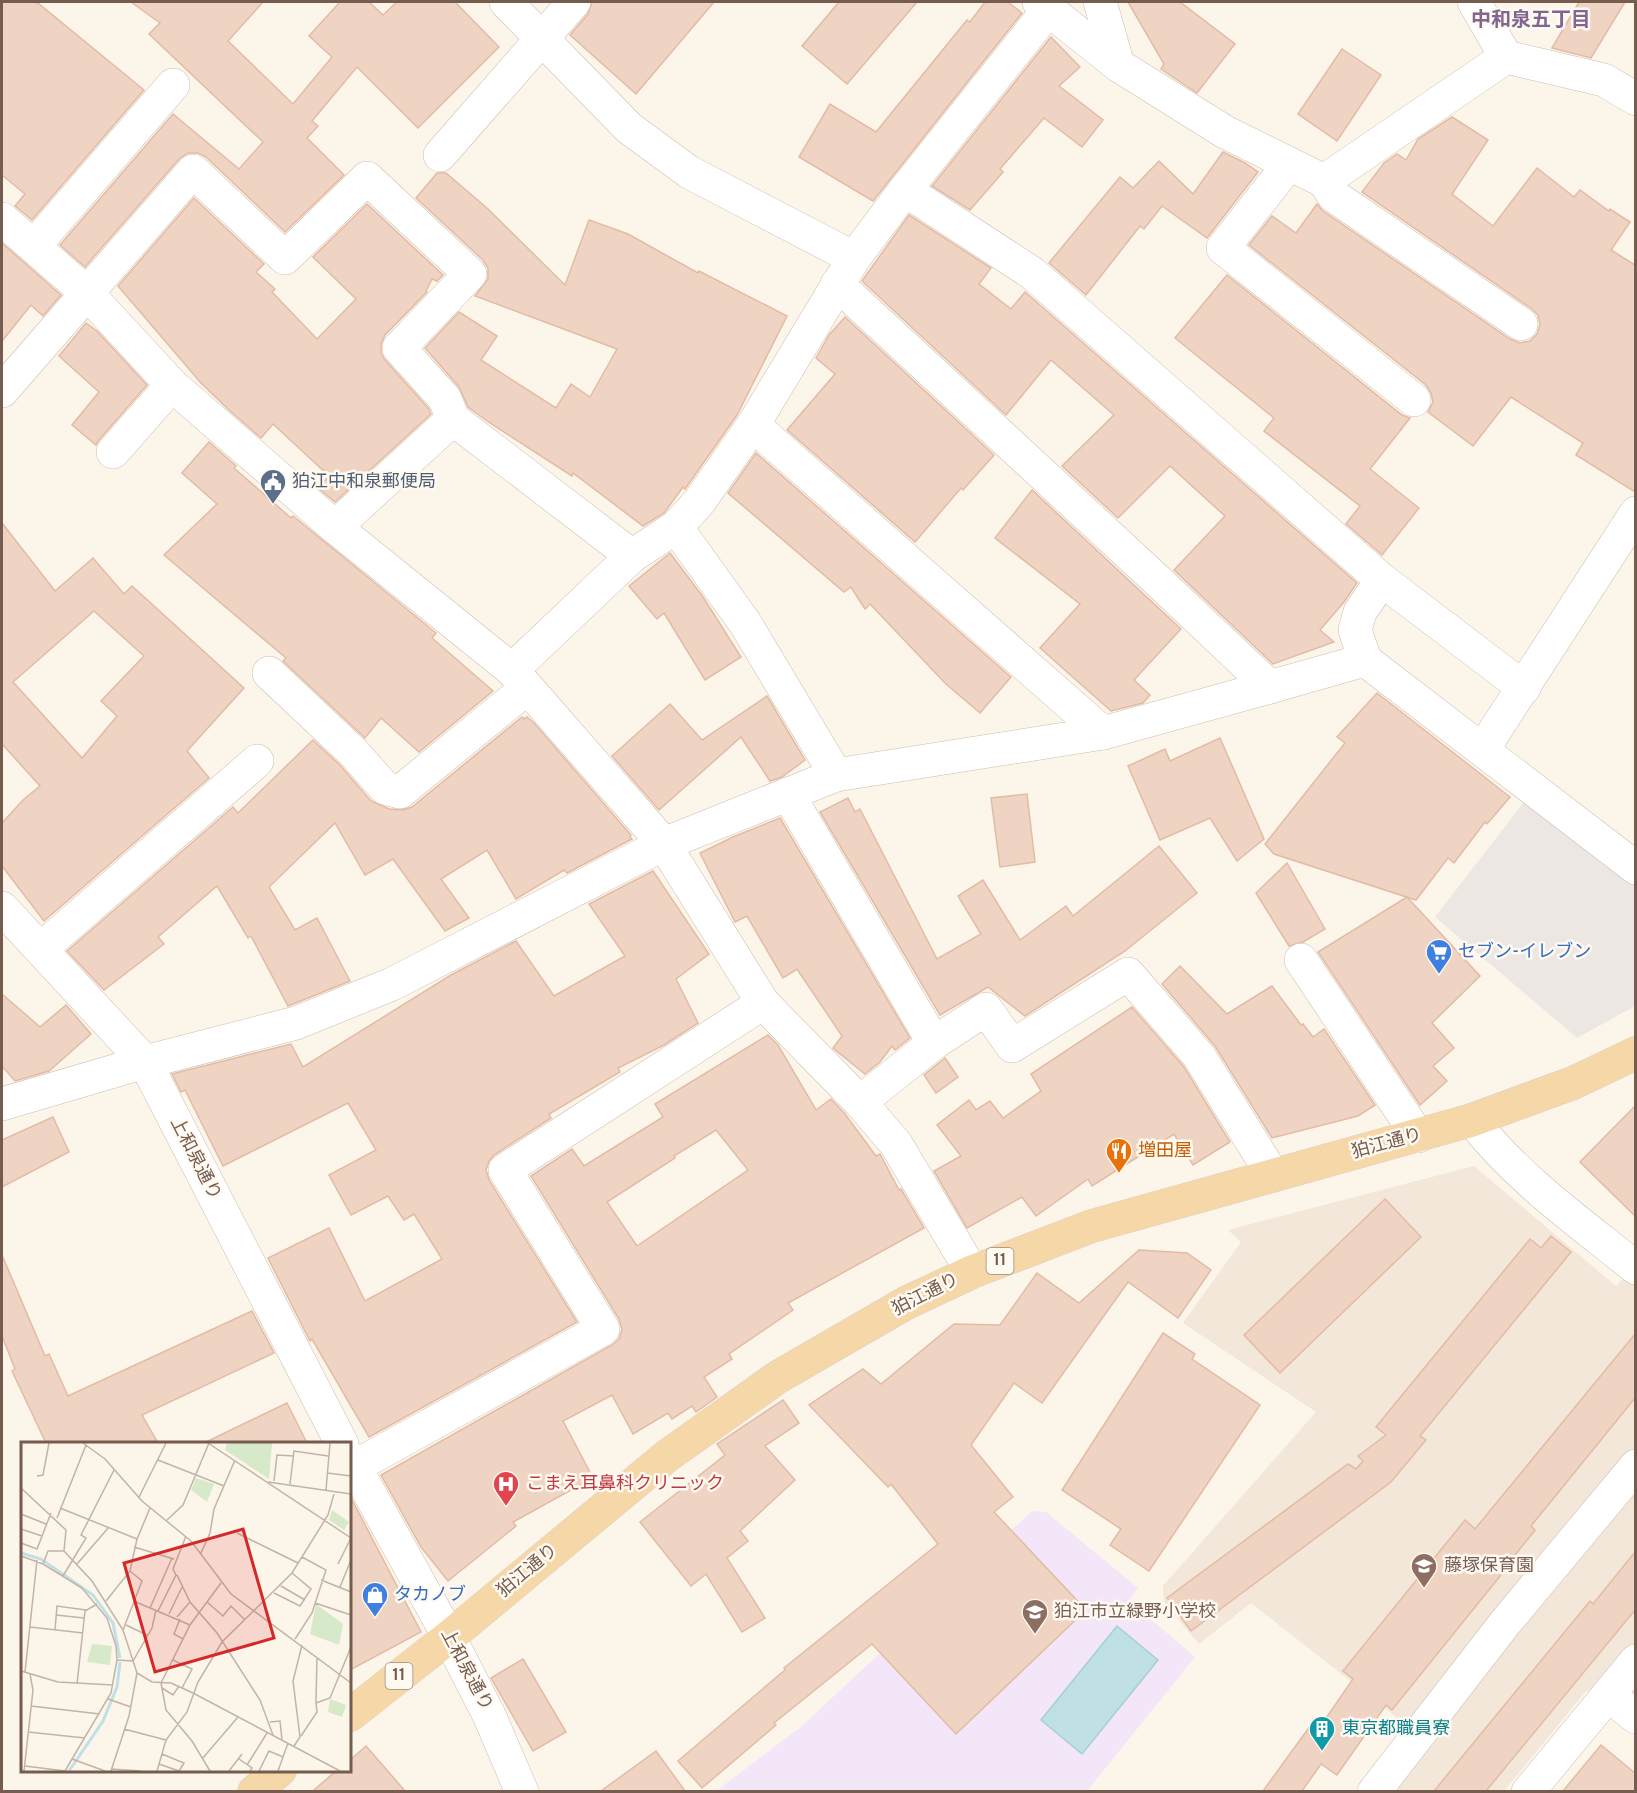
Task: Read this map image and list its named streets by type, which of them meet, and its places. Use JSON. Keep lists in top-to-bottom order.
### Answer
{
  "streets": {
    "main road": ["狛江通り", "11"],
    "street": ["上和泉通り"]
  },
  "crossings": [
    ["狛江通り", "上和泉通り"]
  ],
  "districts": ["中和泉五丁目"],
  "places": {
    "public building": ["狛江中和泉郵便局"],
    "supermarket": ["セブン-イレブン"],
    "restaurant": ["増田屋"],
    "hospital": ["こまえ耳鼻科クリニック"],
    "school or university": ["藤塚保育園", "狛江市立緑野小学校"],
    "shop": ["タカノブ"],
    "building": ["東京都職員寮"]
  }
}
